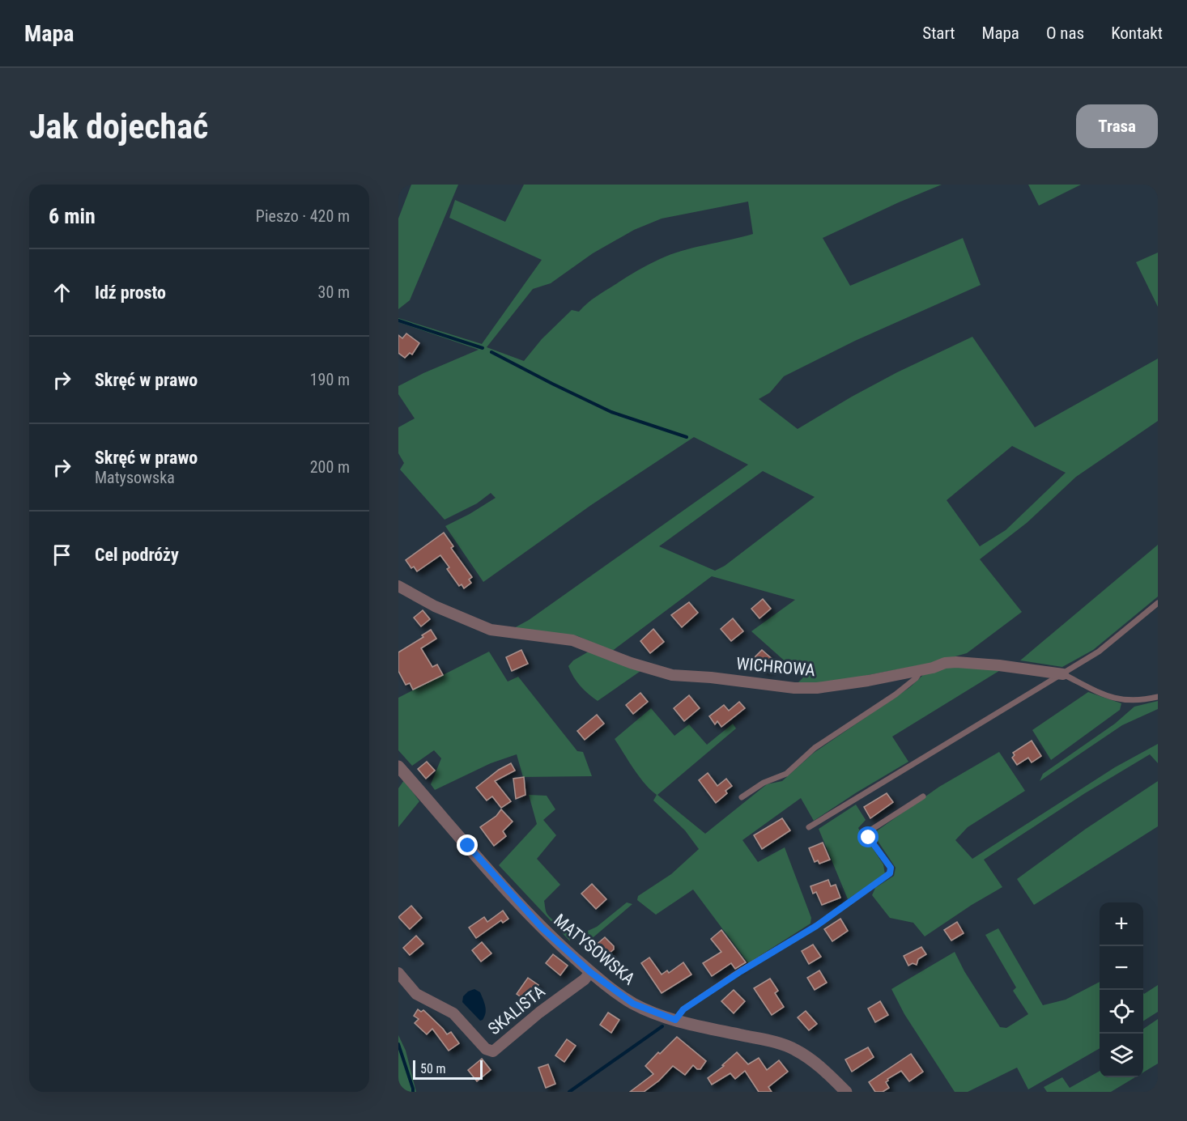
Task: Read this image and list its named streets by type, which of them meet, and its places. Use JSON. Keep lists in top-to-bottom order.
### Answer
{
  "streets": {
    "street": ["WICHROWA", "MATYSOWSKA", "SKALISTA"]
  },
  "crossings": [
    ["MATYSOWSKA", "SKALISTA"]
  ],
  "scale_bar": "50 m",
  "page": {
    "header": "Mapa",
    "nav": [
      "Start",
      "Mapa",
      "O nas",
      "Kontakt"
    ],
    "buttons": "Trasa",
    "title": "Jak dojechać",
    "heading": ["6 min", "Pieszo · 420 m"],
    "list": [
      ["Idź prosto", "30 m"],
      ["Skręć w prawo", "190 m"],
      ["Skręć w prawo", "Matysowska", "200 m"],
      "Cel podróży"
    ],
    "map_buttons": ["+", "−"],
    "scale": "50 m"
  }
}
